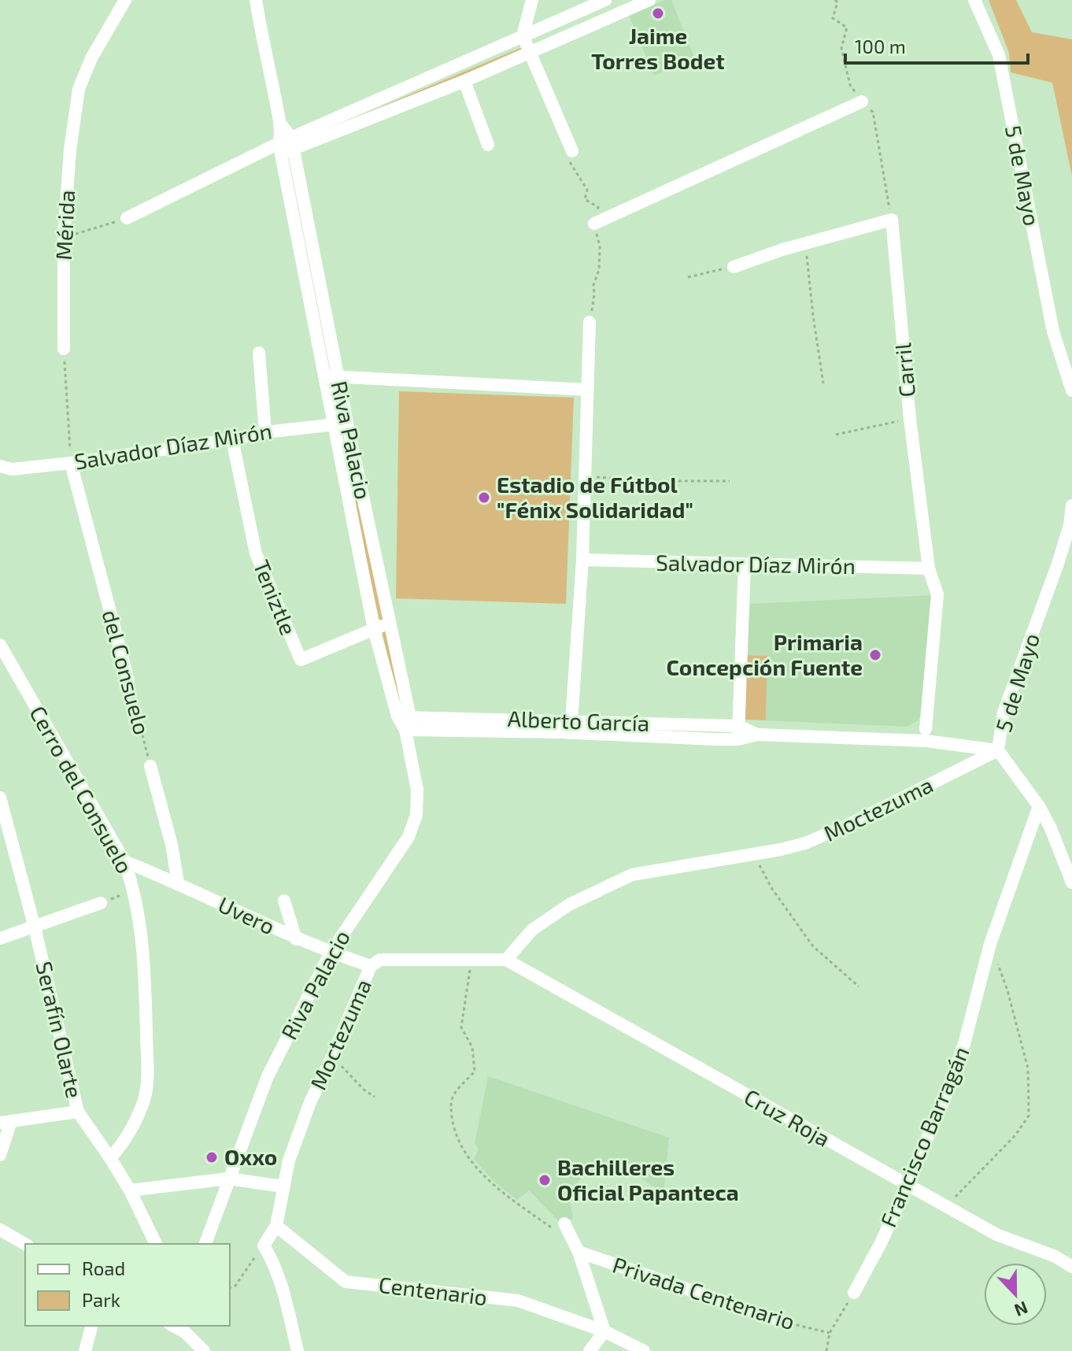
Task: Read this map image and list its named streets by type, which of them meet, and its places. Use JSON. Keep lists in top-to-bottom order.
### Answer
{
  "streets": {
    "street": [
      "5 de Mayo",
      "Mérida",
      "Carril",
      "Riva Palacio",
      "Salvador Díaz Mirón",
      "Teniztle",
      "del Consuelo",
      "Alberto García",
      "Cerro del Consuelo",
      "Moctezuma",
      "Uvero",
      "Serafín Olarte",
      "Cruz Roja",
      "Francisco Barragán",
      "Centenario",
      "Privada Centenario"
    ]
  },
  "crossings": [
    ["5 de Mayo", "Alberto García"],
    ["5 de Mayo", "Moctezuma"],
    ["5 de Mayo", "Francisco Barragán"],
    ["Carril", "Salvador Díaz Mirón"],
    ["Riva Palacio", "Salvador Díaz Mirón"],
    ["Riva Palacio", "Teniztle"],
    ["Riva Palacio", "Alberto García"],
    ["Riva Palacio", "Uvero"],
    ["Salvador Díaz Mirón", "Teniztle"],
    ["Salvador Díaz Mirón", "del Consuelo"],
    ["del Consuelo", "Uvero"],
    ["Alberto García", "Moctezuma"],
    ["Cerro del Consuelo", "Uvero"],
    ["Cerro del Consuelo", "Serafín Olarte"],
    ["Moctezuma", "Uvero"],
    ["Moctezuma", "Cruz Roja"],
    ["Moctezuma", "Centenario"],
    ["Cruz Roja", "Francisco Barragán"]
  ],
  "places": [
    "Jaime Torres Bodet",
    "Estadio de Fútbol \"Fénix Solidaridad\"",
    "Primaria Concepción Fuente",
    "Oxxo",
    "Bachilleres Oficial Papanteca"
  ],
  "legend": ["Road", "Park"],
  "scale_bar": "100 m",
  "north": "bottom"
}
